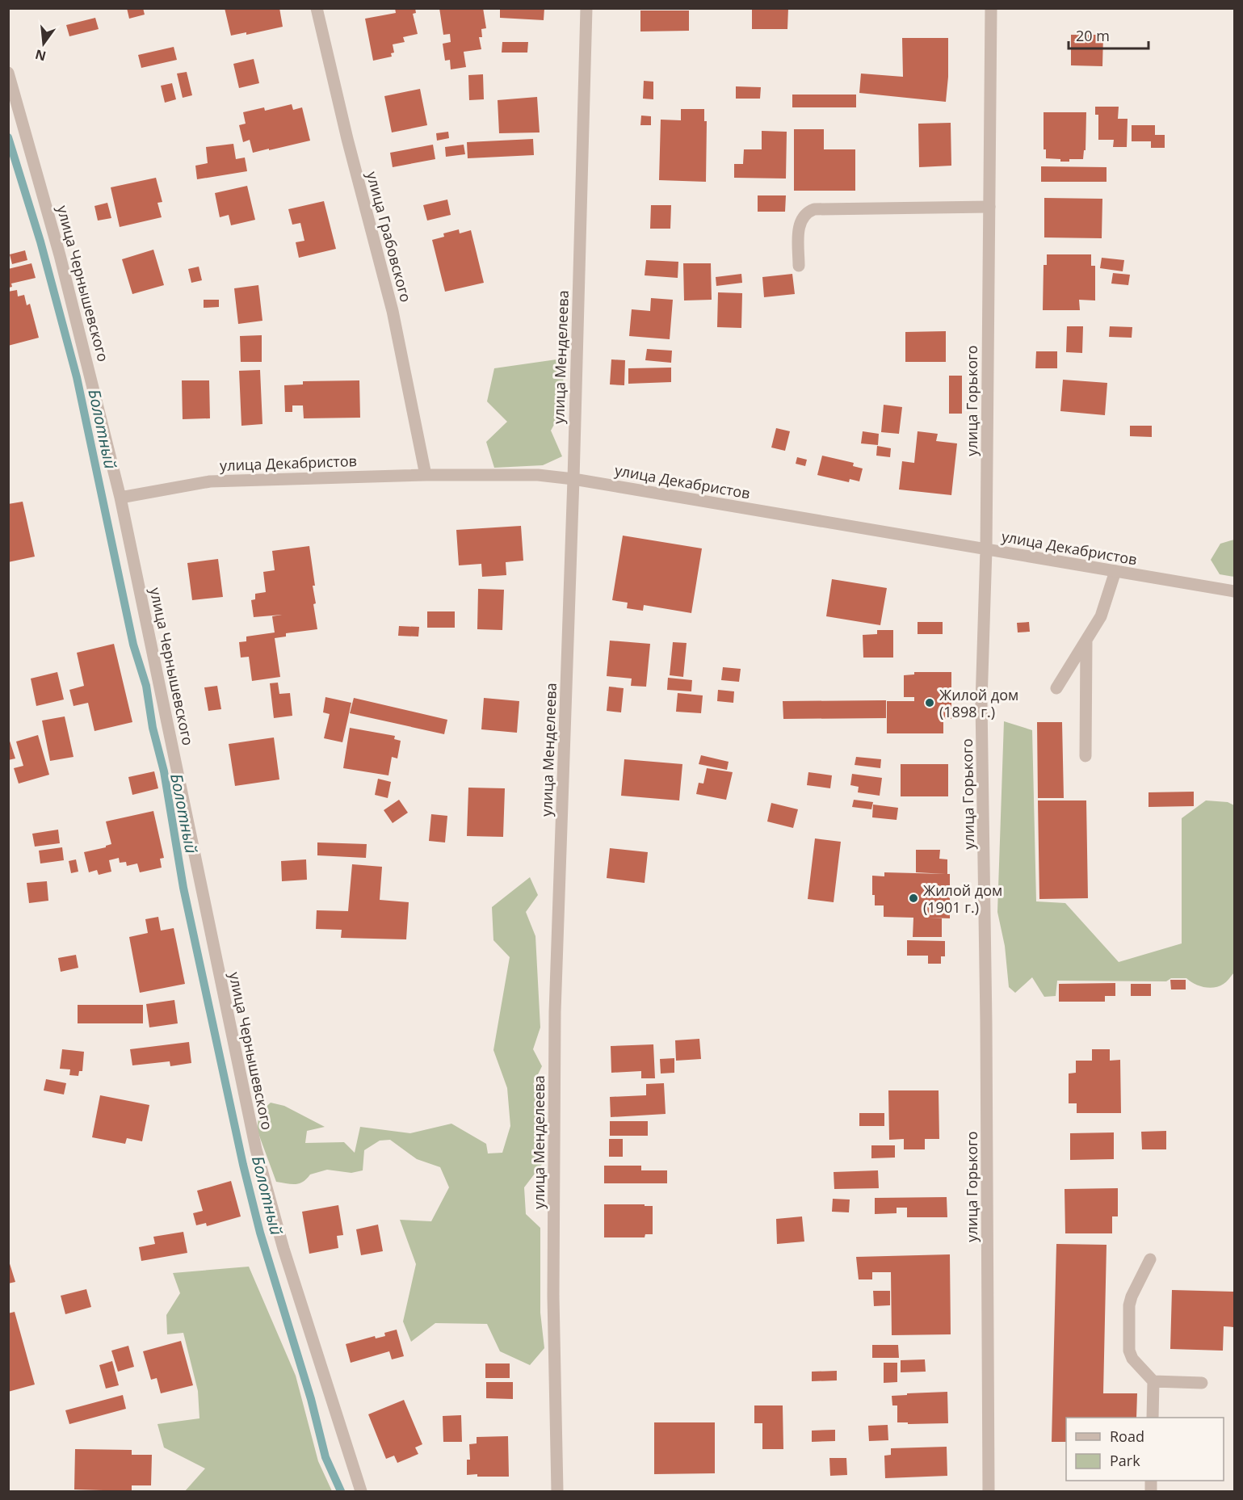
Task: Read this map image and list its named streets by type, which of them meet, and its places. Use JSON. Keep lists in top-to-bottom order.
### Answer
{
  "streets": {
    "street": [
      "улица Грабовского",
      "улица Чернышевского",
      "улица Менделеева",
      "улица Горького",
      "улица Декабристов"
    ]
  },
  "crossings": [
    ["улица Грабовского", "улица Декабристов"],
    ["улица Чернышевского", "улица Декабристов"],
    ["улица Менделеева", "улица Декабристов"],
    ["улица Горького", "улица Декабристов"]
  ],
  "water": ["Болотный"],
  "places": ["Жилой дом (1898 г.)", "Жилой дом (1901 г.)"],
  "legend": ["Road", "Park"],
  "scale_bar": "20 m",
  "north": "bottom"
}
